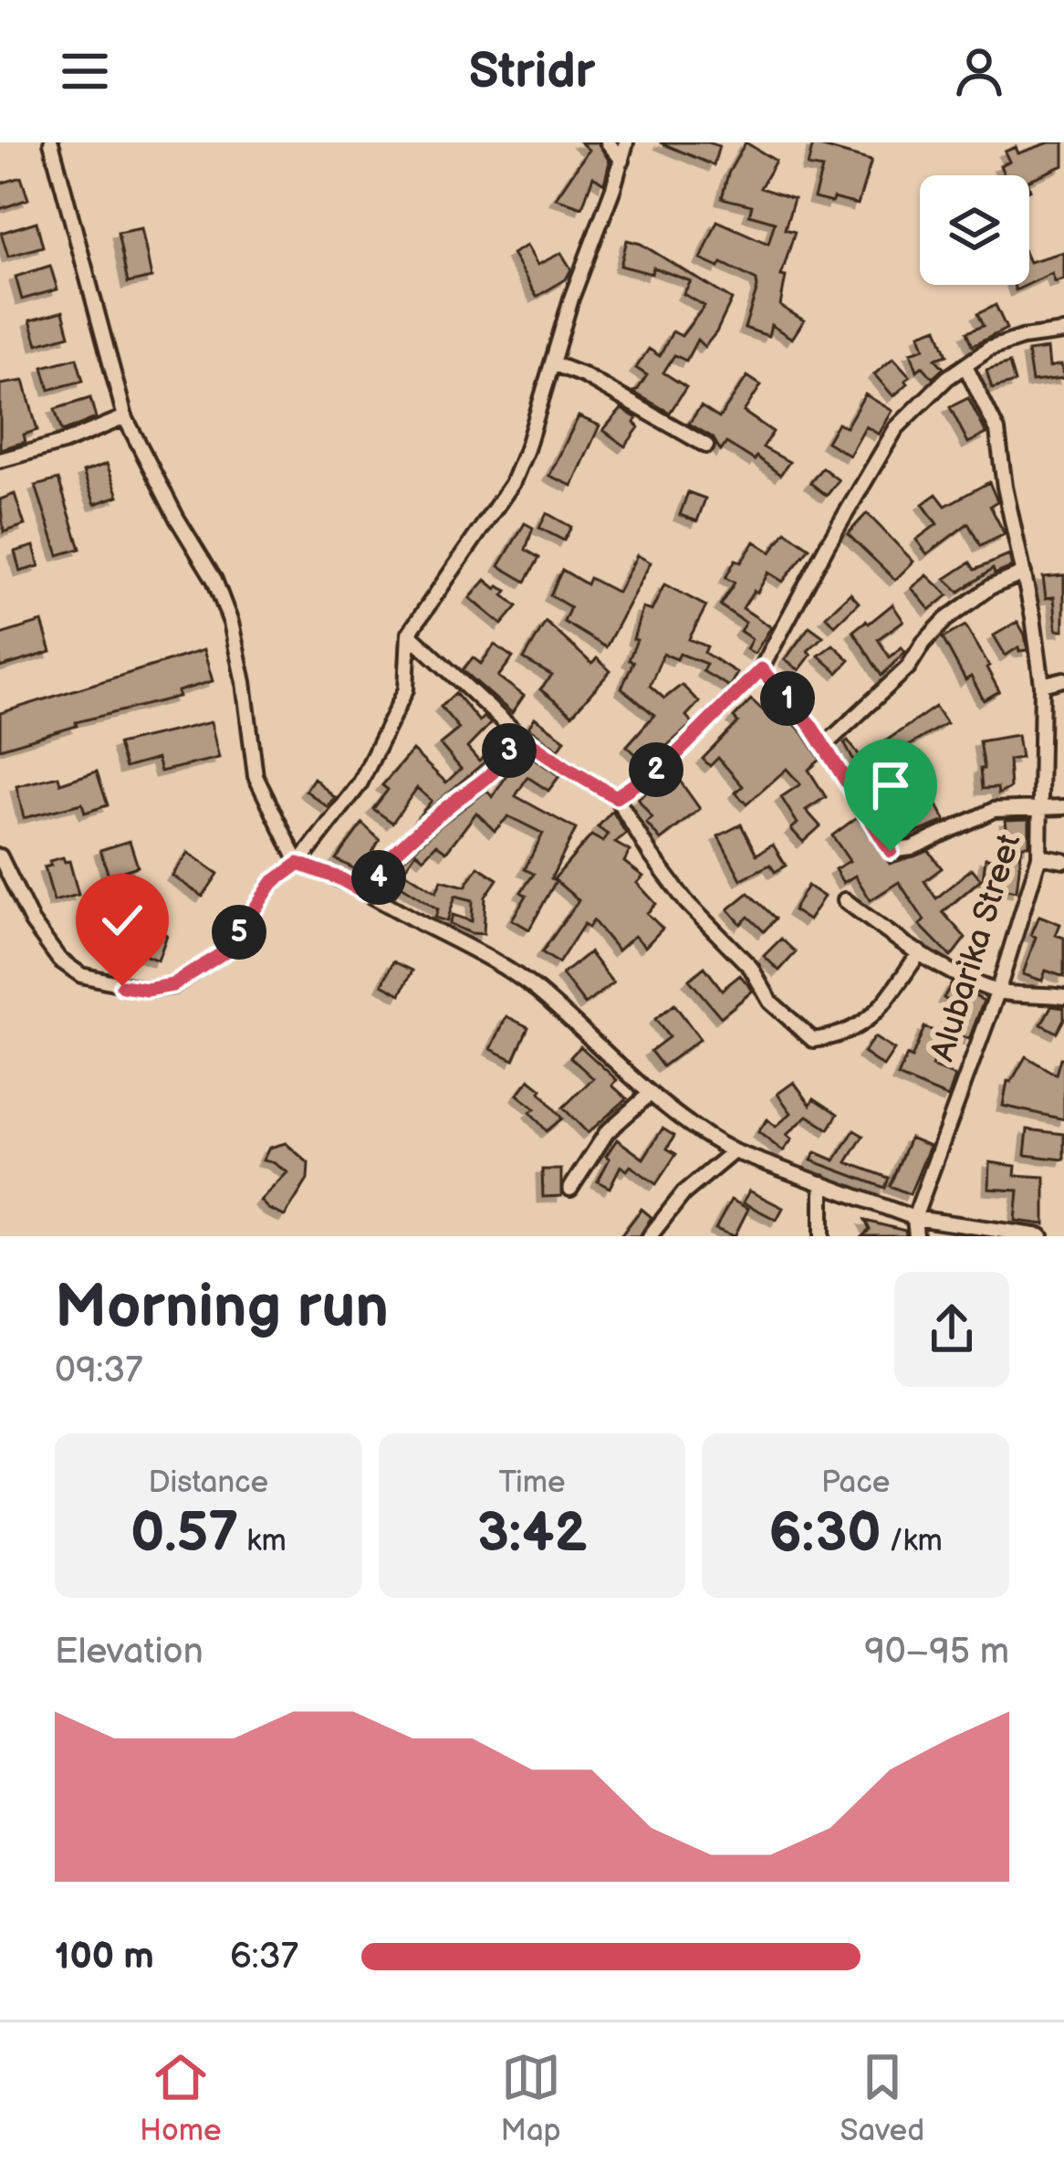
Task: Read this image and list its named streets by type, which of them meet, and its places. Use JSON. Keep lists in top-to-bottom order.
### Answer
{
  "streets": {
    "street": ["Alubarika Street"]
  },
  "page": {
    "header": "Stridr",
    "pins": [
      "1",
      "3",
      "2",
      "4",
      "5"
    ],
    "heading": ["Morning run", "09:37"],
    "stats": [
      ["Distance", "0.57 km"],
      ["Time", "3:42"],
      ["Pace", "6:30 /km"]
    ],
    "chart": ["Elevation", "90–95 m"],
    "list": [
      {
        "name": "100 m",
        "note": "6:37"
      }
    ],
    "tabs": ["Home", "Map", "Saved"]
  }
}
